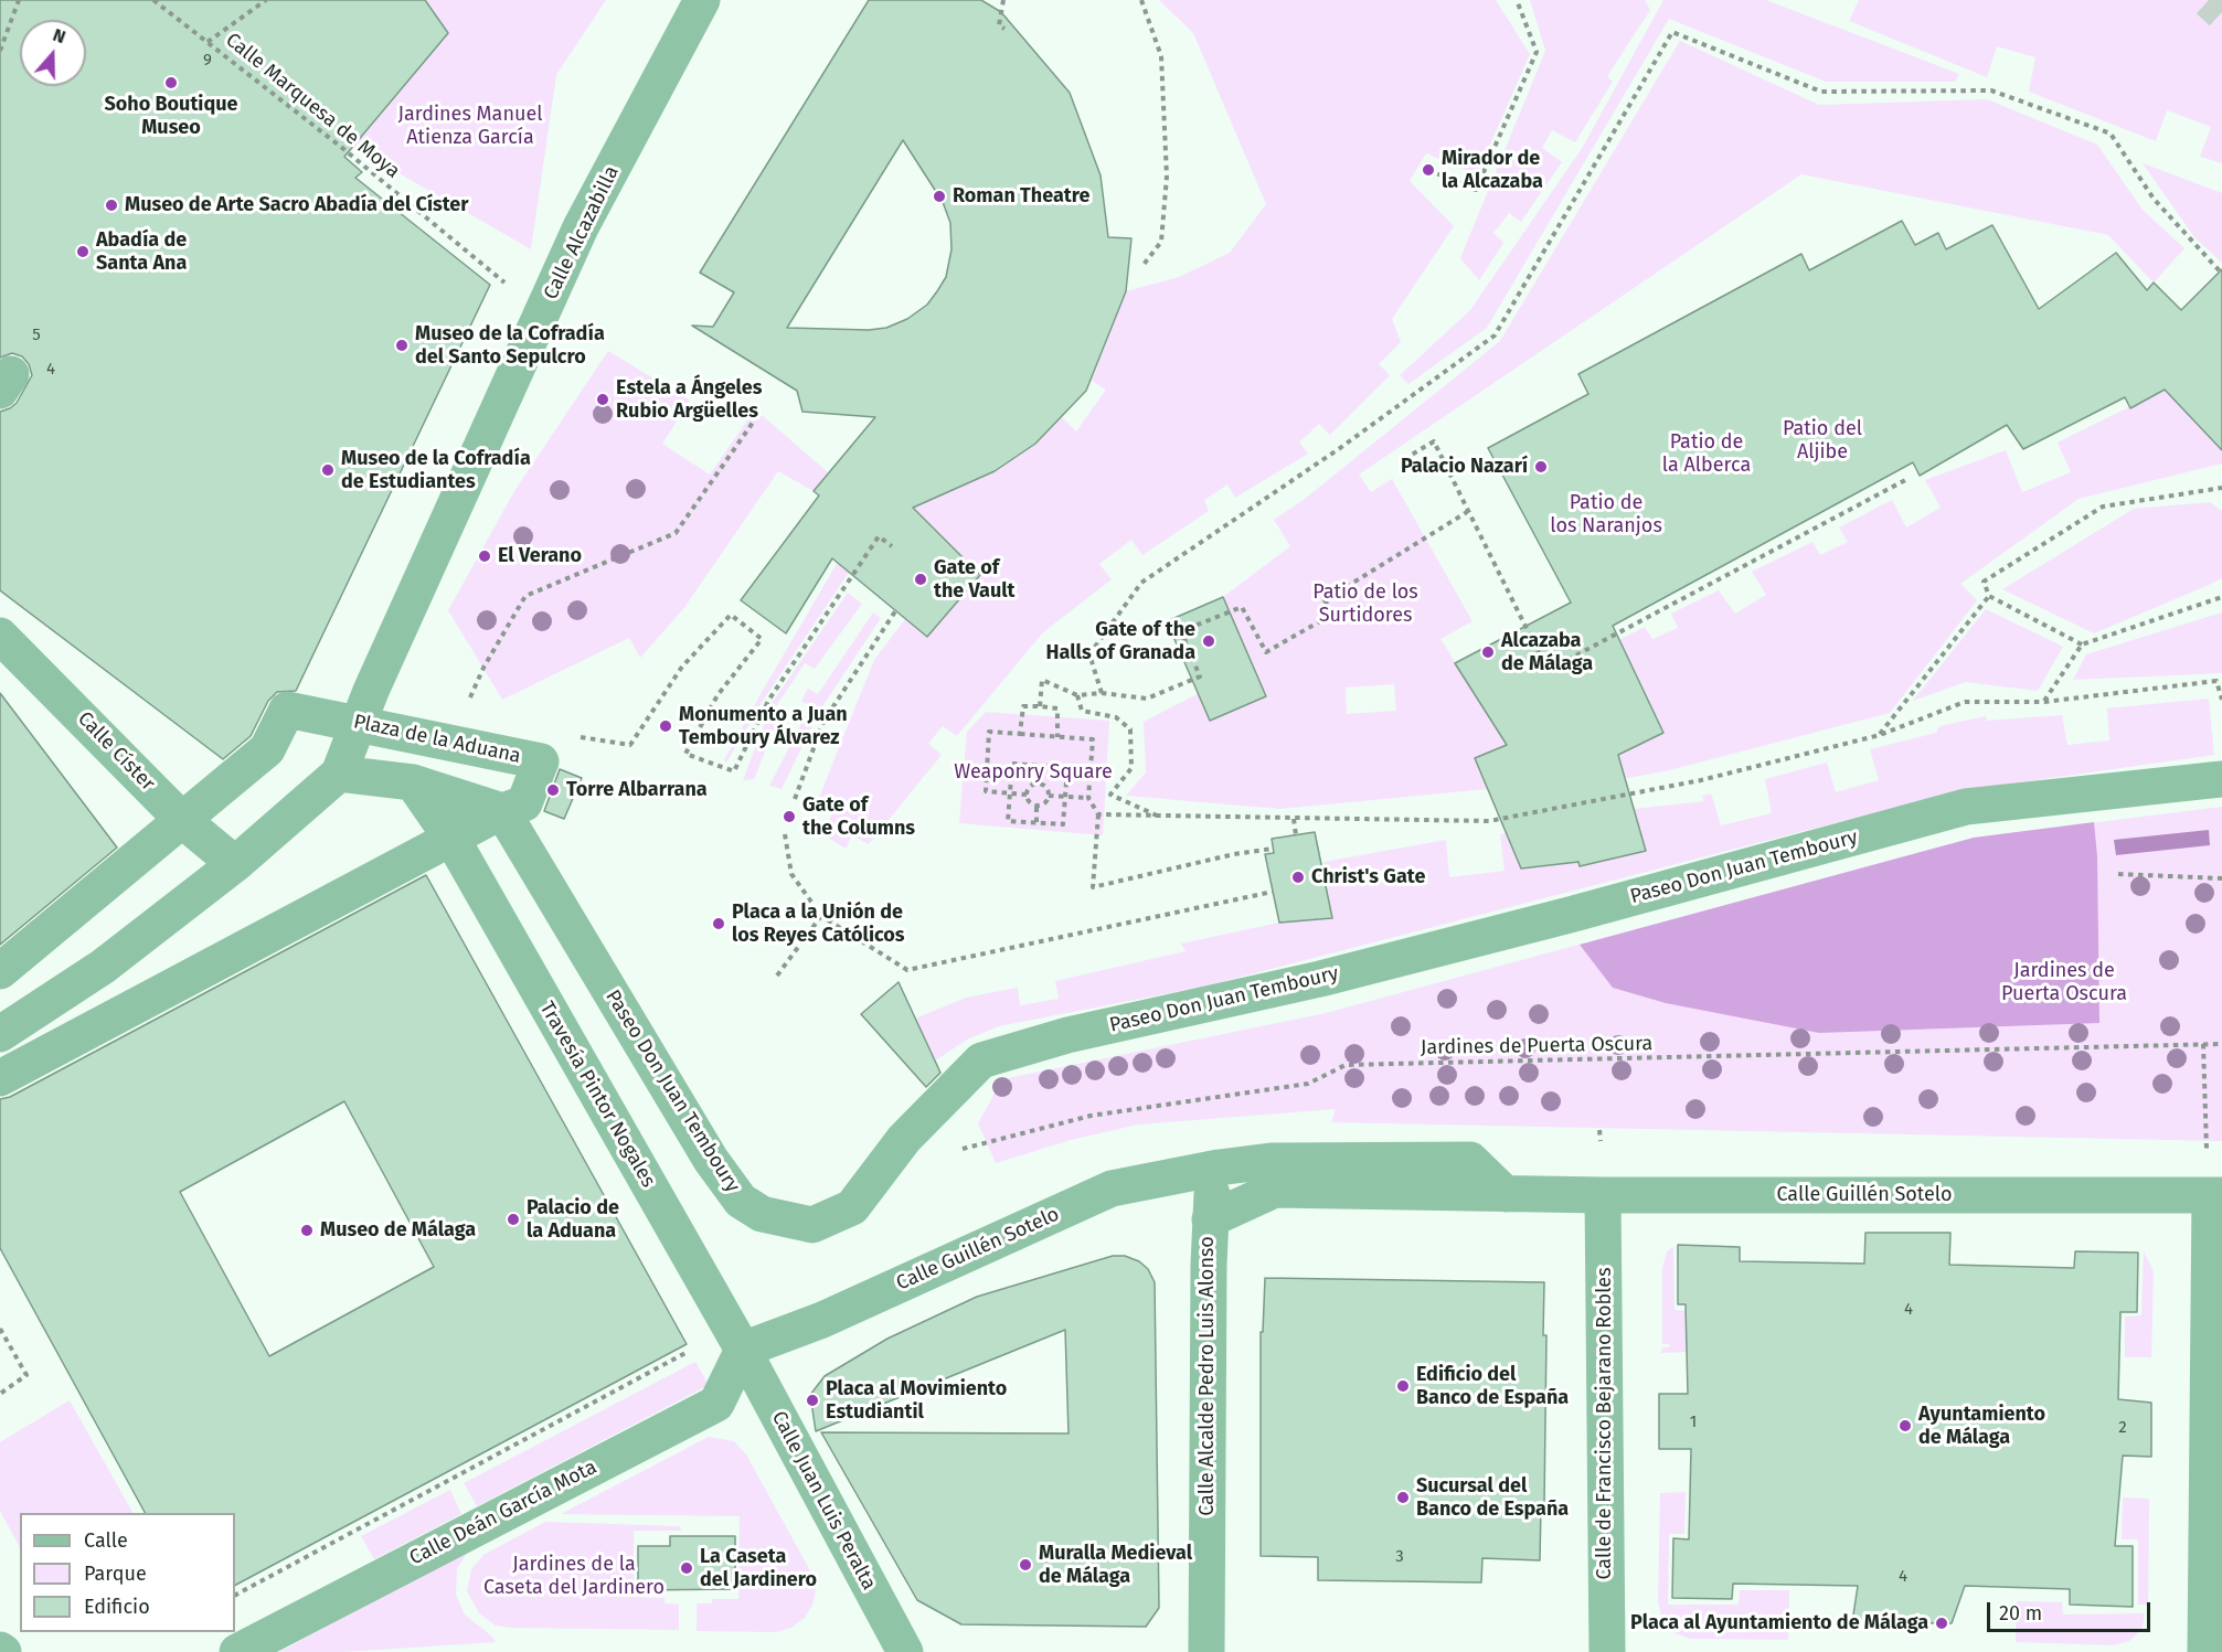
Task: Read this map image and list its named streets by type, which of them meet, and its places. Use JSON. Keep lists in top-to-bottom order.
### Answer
{
  "streets": {
    "street": [
      "Calle Alcazabilla",
      "Plaza de la Aduana",
      "Calle Císter",
      "Paseo Don Juan Temboury",
      "Travesía Pintor Nogales",
      "Calle Guillén Sotelo",
      "Calle Alcalde Pedro Luis Alonso",
      "Calle de Francisco Bejarano Robles",
      "Calle Juan Luis Peralta",
      "Calle Deán García Mota"
    ],
    "path": ["Calle Marquesa de Moya", "Jardines de Puerta Oscura"]
  },
  "crossings": [
    ["Calle Marquesa de Moya", "Calle Alcazabilla"],
    ["Calle Alcazabilla", "Plaza de la Aduana"],
    ["Plaza de la Aduana", "Calle Císter"],
    ["Plaza de la Aduana", "Paseo Don Juan Temboury"],
    ["Plaza de la Aduana", "Travesía Pintor Nogales"],
    ["Paseo Don Juan Temboury", "Jardines de Puerta Oscura"],
    ["Travesía Pintor Nogales", "Calle Guillén Sotelo"],
    ["Travesía Pintor Nogales", "Calle Juan Luis Peralta"],
    ["Travesía Pintor Nogales", "Calle Deán García Mota"],
    ["Calle Guillén Sotelo", "Calle Alcalde Pedro Luis Alonso"],
    ["Calle Guillén Sotelo", "Calle de Francisco Bejarano Robles"],
    ["Calle Guillén Sotelo", "Calle Juan Luis Peralta"],
    ["Calle Guillén Sotelo", "Calle Deán García Mota"],
    ["Calle Juan Luis Peralta", "Calle Deán García Mota"]
  ],
  "parks": [
    "Jardines Manuel Atienza García",
    "Patio del Aljibe",
    "Patio de la Alberca",
    "Patio de los Naranjos",
    "Patio de los Surtidores",
    "Weaponry Square",
    "Jardines de Puerta Oscura",
    "Jardines de la Caseta del Jardinero"
  ],
  "places": [
    "Soho Boutique Museo",
    "Mirador de la Alcazaba",
    "Roman Theatre",
    "Museo de Arte Sacro Abadía del Císter",
    "Abadía de Santa Ana",
    "Museo de la Cofradía del Santo Sepulcro",
    "Estela a Ángeles Rubio Argüelles",
    "Palacio Nazarí",
    "Museo de la Cofradía de Estudiantes",
    "El Verano",
    "Gate of the Vault",
    "Gate of the Halls of Granada",
    "Alcazaba de Málaga",
    "Monumento a Juan Temboury Álvarez",
    "Torre Albarrana",
    "Gate of the Columns",
    "Christ's Gate",
    "Placa a la Unión de los Reyes Católicos",
    "Palacio de la Aduana",
    "Museo de Málaga",
    "Edificio del Banco de España",
    "Placa al Movimiento Estudiantil",
    "Ayuntamiento de Málaga",
    "Sucursal del Banco de España",
    "Muralla Medieval de Málaga",
    "La Caseta del Jardinero",
    "Placa al Ayuntamiento de Málaga"
  ],
  "house_numbers": [
    "9",
    "5",
    "4",
    "4",
    "1",
    "2",
    "3",
    "4"
  ],
  "legend": ["Calle", "Parque", "Edificio"],
  "scale_bar": "20 m",
  "north": "top"
}
